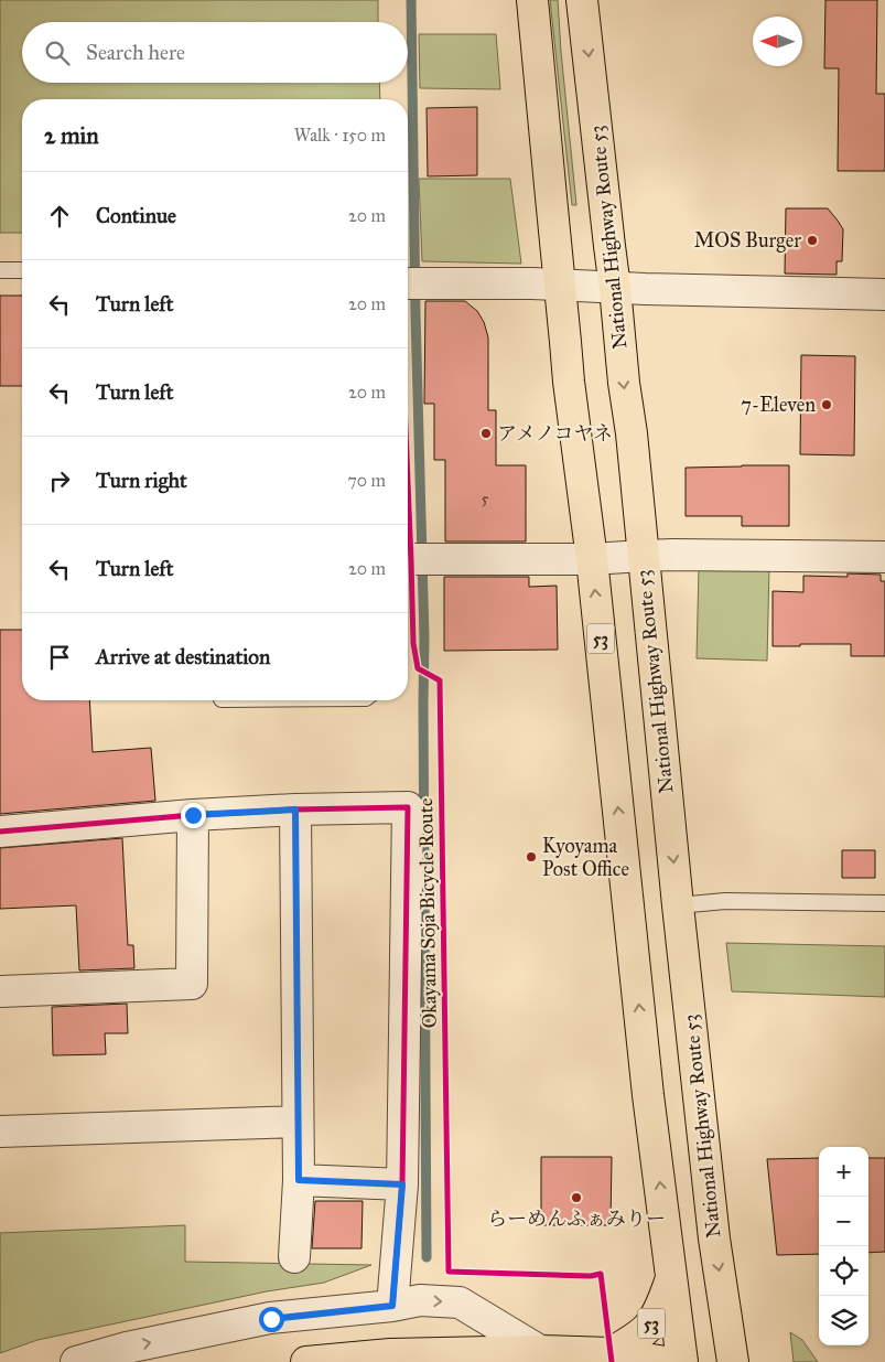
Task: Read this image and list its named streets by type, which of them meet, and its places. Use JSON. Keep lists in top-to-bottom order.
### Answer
{
  "streets": {
    "highway": ["National Highway Route 53", "53"],
    "cycle path": ["Okayama Soja Bicycle Route"]
  },
  "places": [
    "MOS Burger",
    "7-Eleven",
    "アメノコヤネ",
    "Kyoyama Post Office",
    "らーめんふぁみりー"
  ],
  "house_numbers": ["5"],
  "north": "left",
  "page": {
    "search": "Search here",
    "heading": ["2 min", "Walk · 150 m"],
    "list": [
      ["Continue", "20 m"],
      ["Turn left", "20 m"],
      ["Turn left", "20 m"],
      ["Turn right", "70 m"],
      ["Turn left", "20 m"],
      "Arrive at destination"
    ],
    "map_buttons": ["+", "−"]
  }
}
